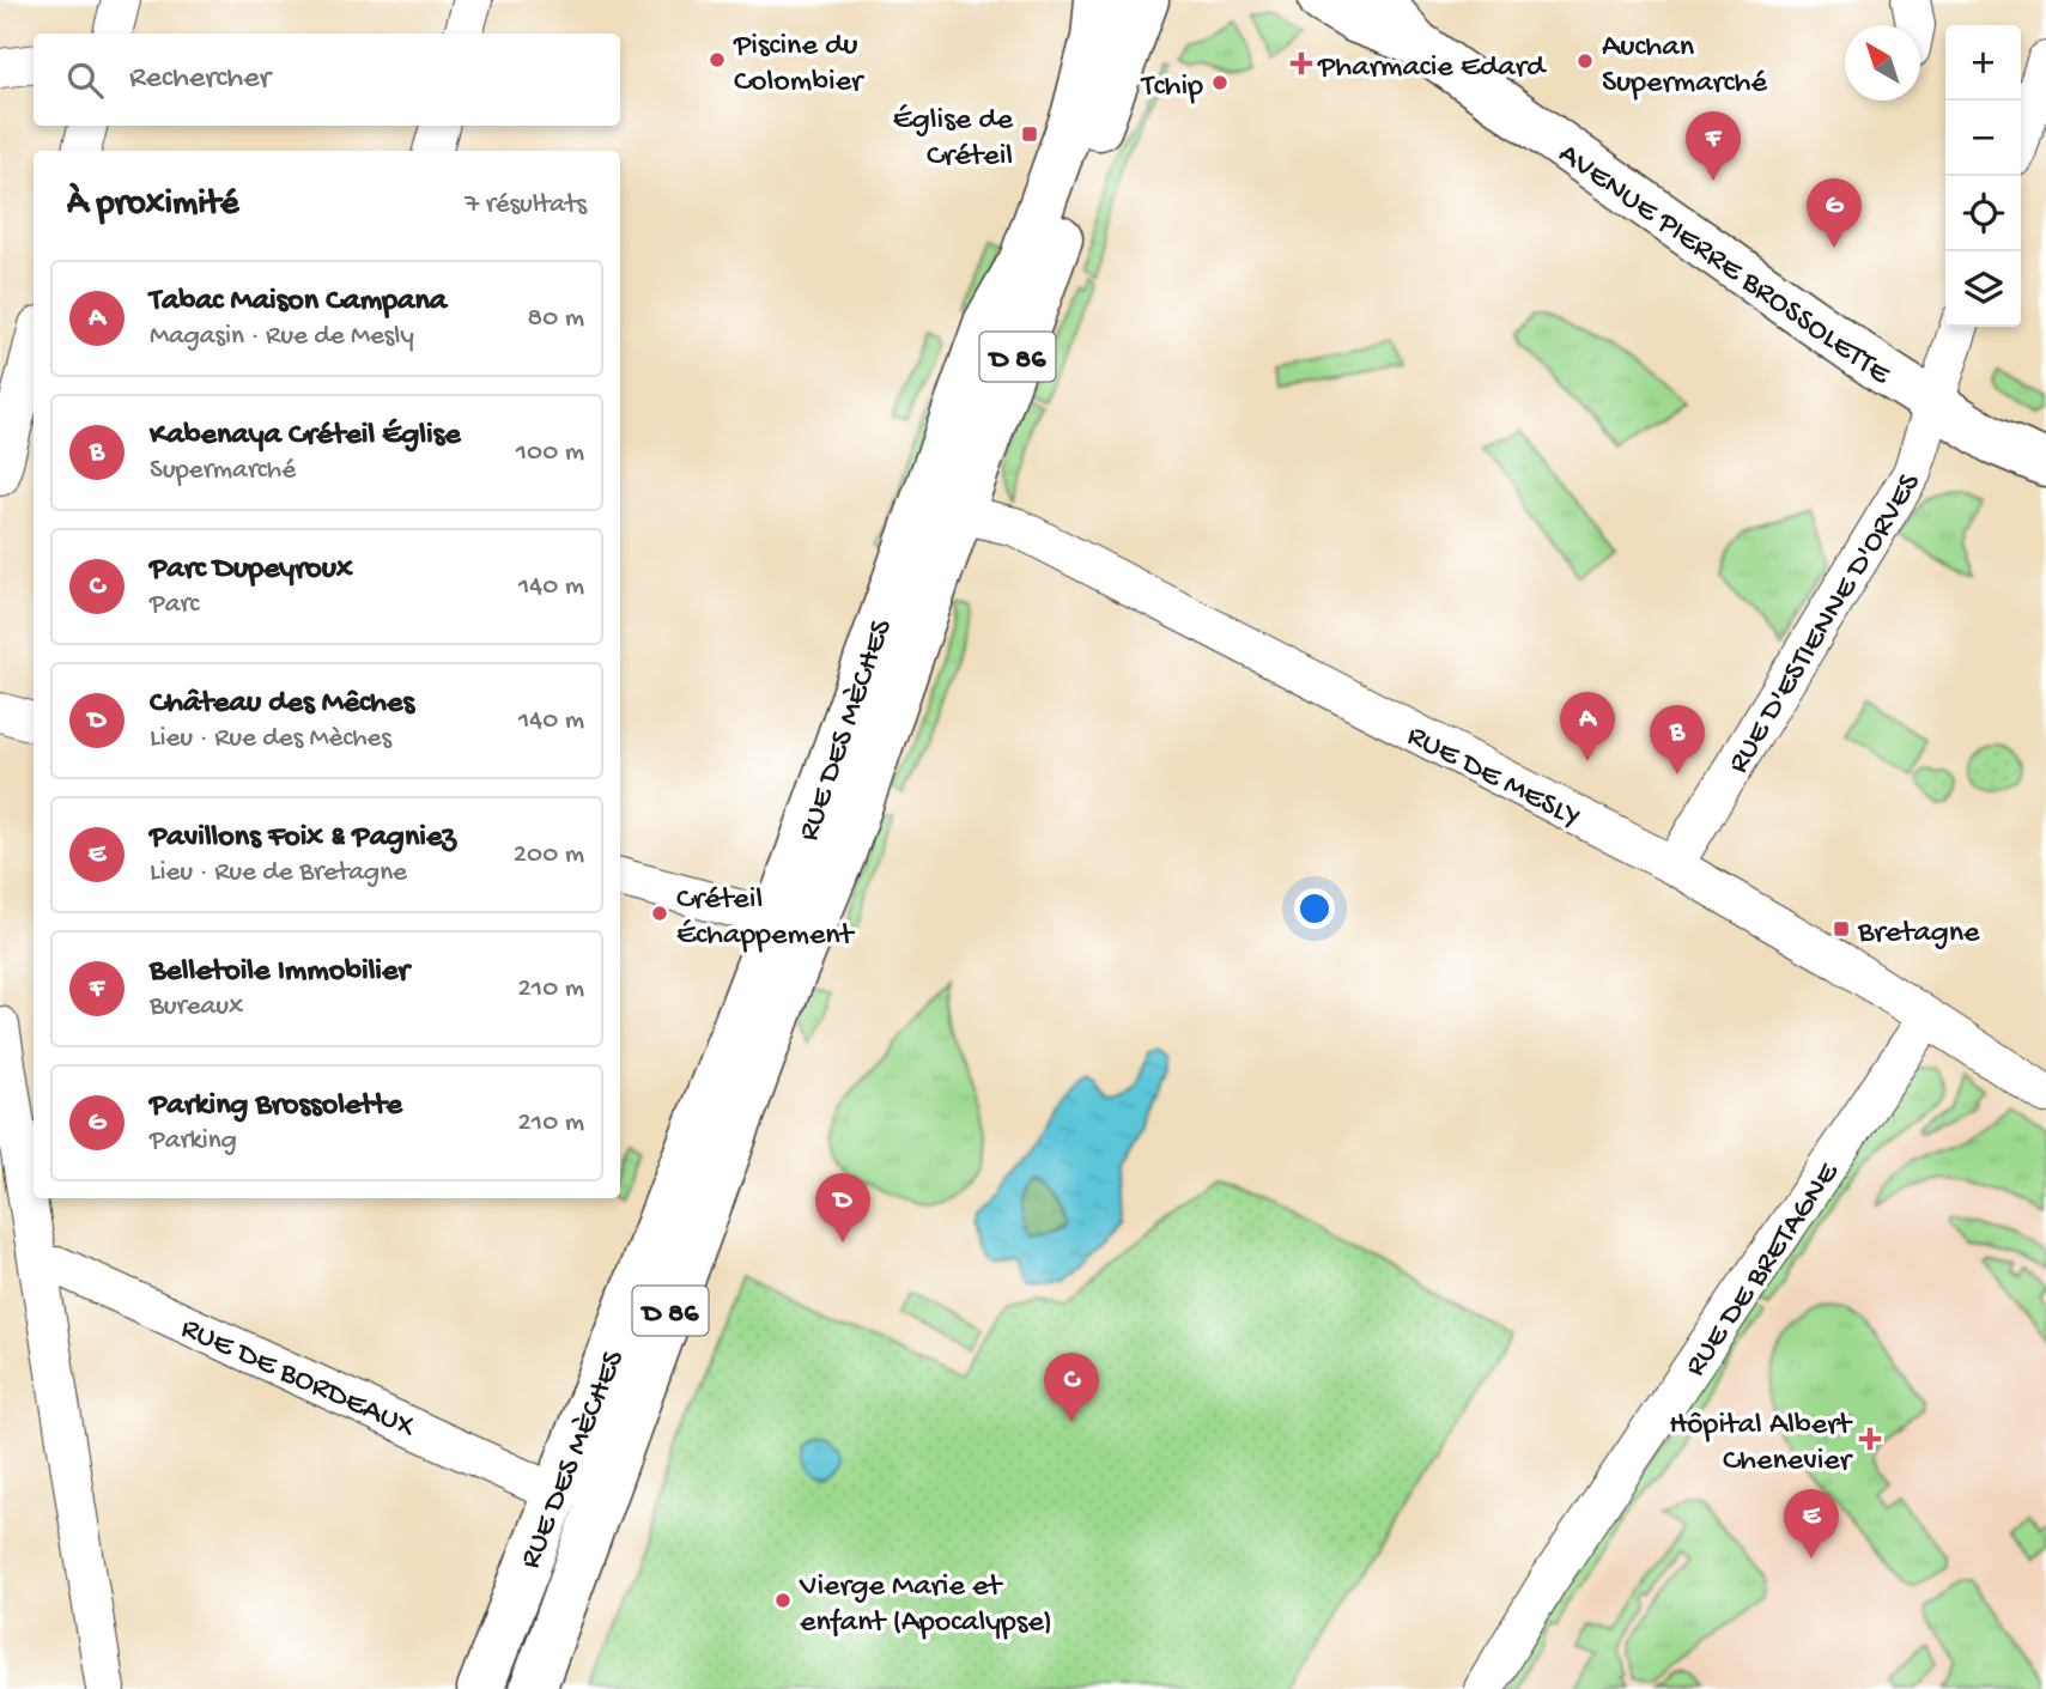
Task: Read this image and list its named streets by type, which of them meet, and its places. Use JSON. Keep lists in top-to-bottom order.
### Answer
{
  "streets": {
    "main road": ["AVENUE PIERRE BROSSOLETTE", "D 86", "RUE DES MÈCHES"],
    "street": [
      "RUE D'ESTIENNE D'ORVES",
      "RUE DE MESLY",
      "RUE DE BRETAGNE",
      "RUE DE BORDEAUX"
    ]
  },
  "crossings": [
    ["AVENUE PIERRE BROSSOLETTE", "RUE D'ESTIENNE D'ORVES"],
    ["RUE D'ESTIENNE D'ORVES", "RUE DE MESLY"],
    ["RUE DES MÈCHES", "RUE DE MESLY"],
    ["RUE DES MÈCHES", "RUE DE BORDEAUX"],
    ["RUE DE MESLY", "RUE DE BRETAGNE"]
  ],
  "places": {
    "other": [
      "Piscine du Colombier",
      "Auchan Supermarché",
      "Tchip",
      "Créteil Échappement",
      "Vierge Marie et enfant (Apocalypse)"
    ],
    "health": ["Pharmacie Edard", "Hôpital Albert Chenevier"],
    "transit": ["Église de Créteil", "Bretagne"]
  },
  "north": "top left",
  "page": {
    "map_buttons": ["+", "−"],
    "search": "Rechercher",
    "pins": [
      "F",
      "G",
      "A",
      "B",
      "D",
      "C",
      "E"
    ],
    "heading": ["À proximité", "7 résultats"],
    "list": [
      {
        "mark": "A",
        "name": "Tabac Maison Campana",
        "note": "Magasin · Rue de Mesly",
        "value": "80 m"
      },
      {
        "mark": "B",
        "name": "Kabenaya Créteil Église",
        "note": "Supermarché",
        "value": "100 m"
      },
      {
        "mark": "C",
        "name": "Parc Dupeyroux",
        "note": "Parc",
        "value": "140 m"
      },
      {
        "mark": "D",
        "name": "Château des Mêches",
        "note": "Lieu · Rue des Mèches",
        "value": "140 m"
      },
      {
        "mark": "E",
        "name": "Pavillons Foix & Pagniez",
        "note": "Lieu · Rue de Bretagne",
        "value": "200 m"
      },
      {
        "mark": "F",
        "name": "Belletoile Immobilier",
        "note": "Bureaux",
        "value": "210 m"
      },
      {
        "mark": "G",
        "name": "Parking Brossolette",
        "note": "Parking",
        "value": "210 m"
      }
    ]
  }
}
